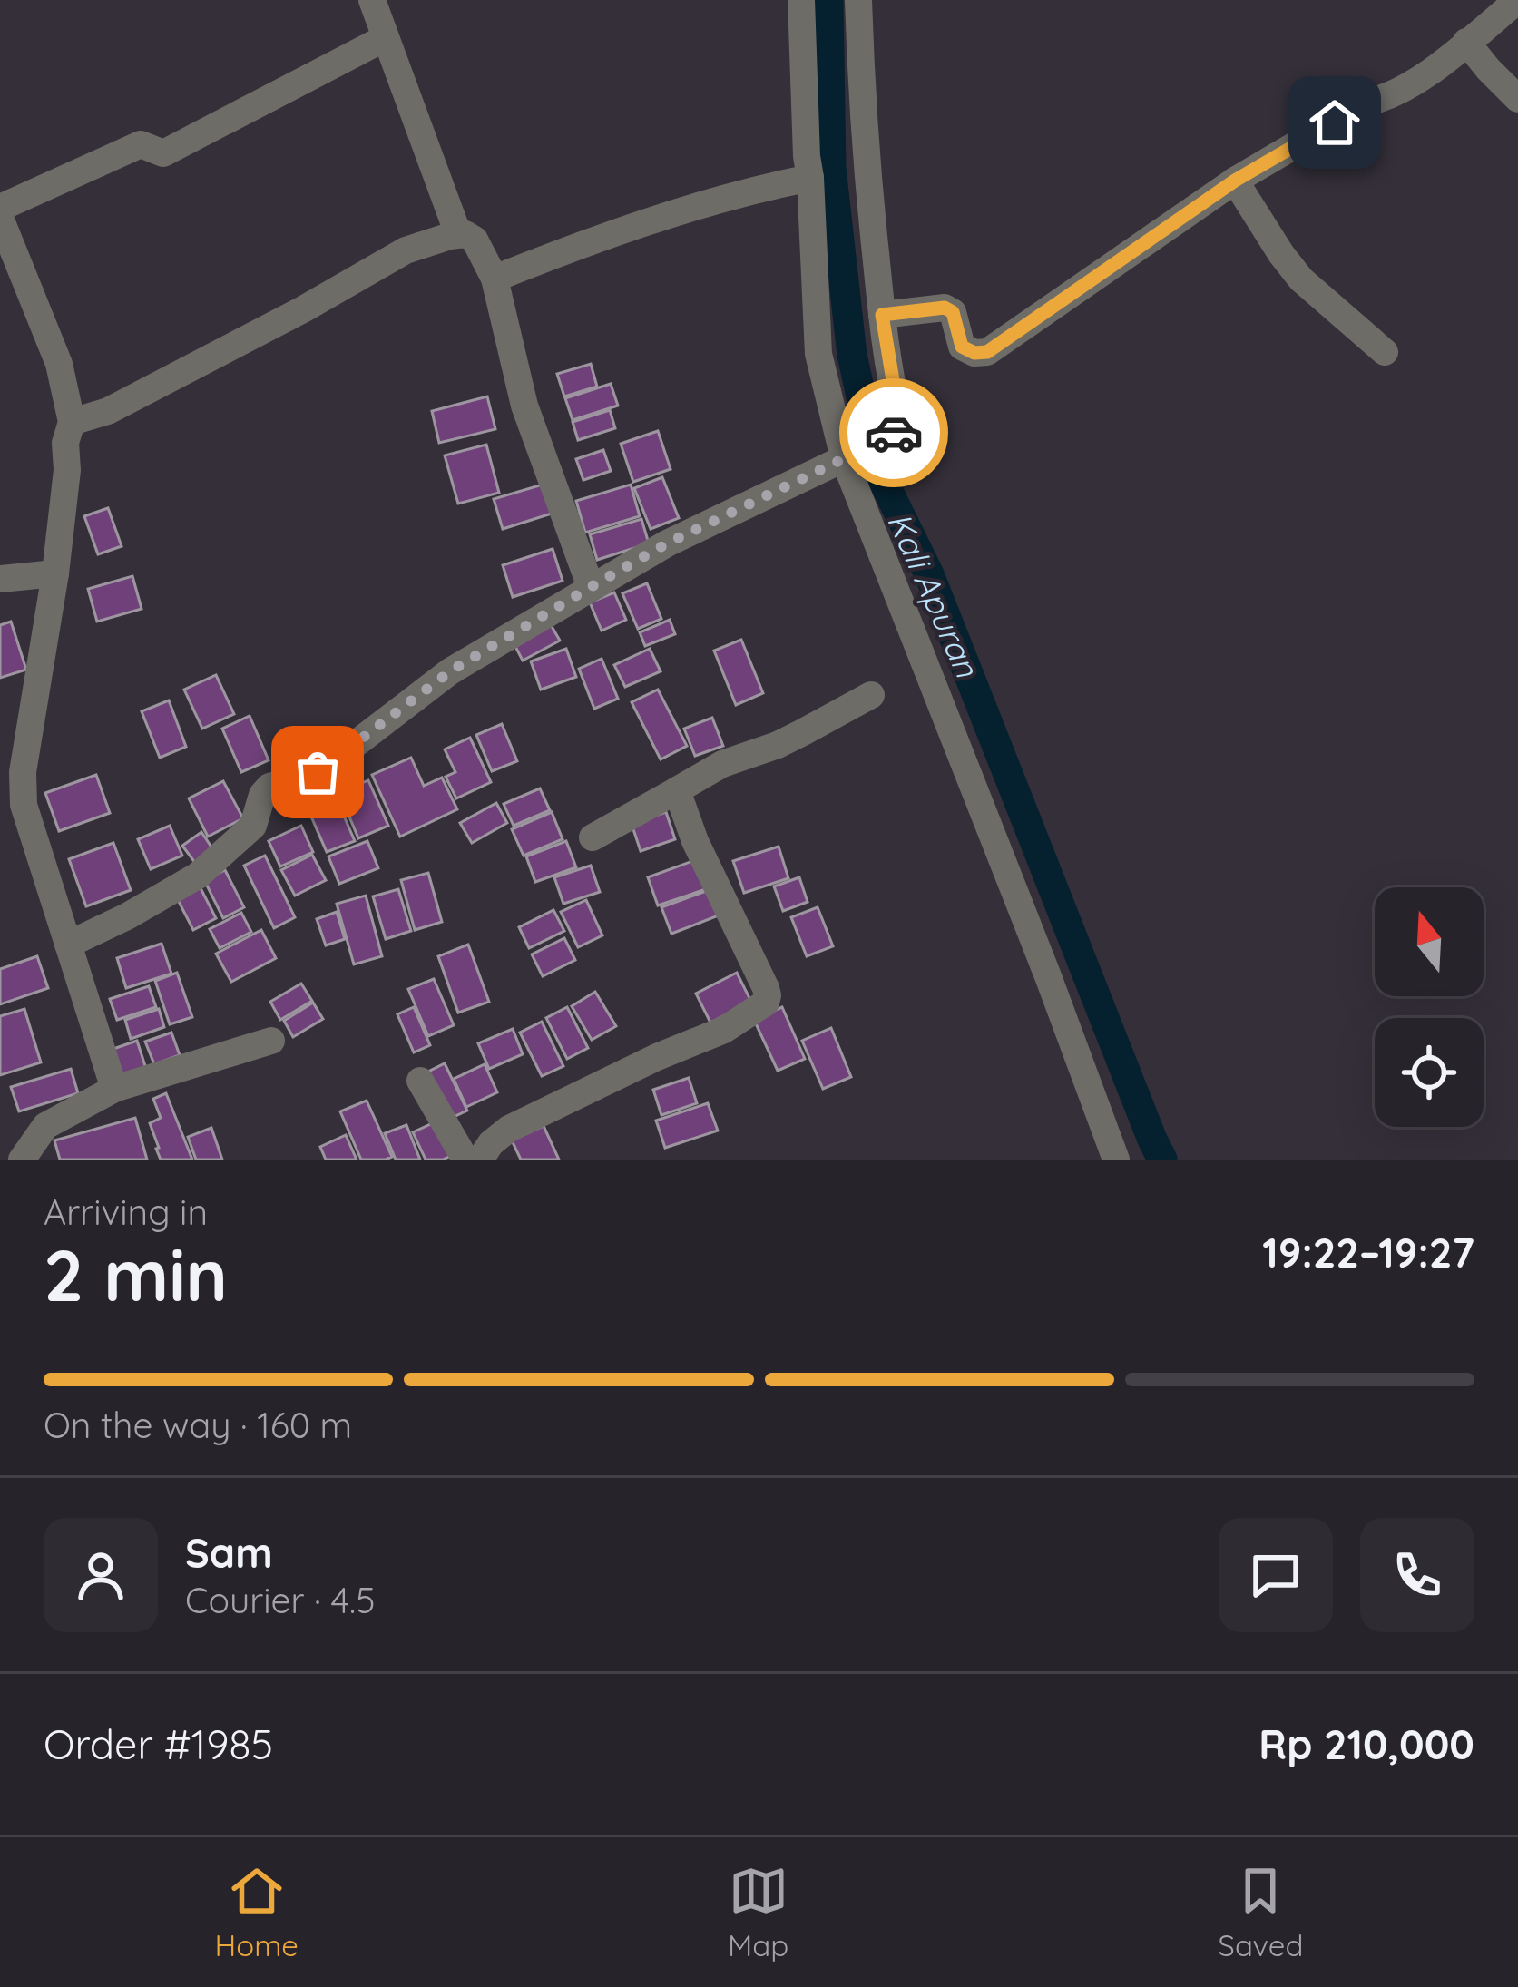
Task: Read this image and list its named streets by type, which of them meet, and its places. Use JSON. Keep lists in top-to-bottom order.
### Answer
{
  "water": ["Kali Apuran"],
  "north": "top",
  "page": {
    "heading": ["2 min", "Arriving in", "19:22–19:27"],
    "panel": [
      "Sam",
      "Courier · 4.5",
      "Order #1985",
      "Rp 210,000"
    ],
    "bar": "On the way · 160 m",
    "tabs": ["Home", "Map", "Saved"]
  }
}
